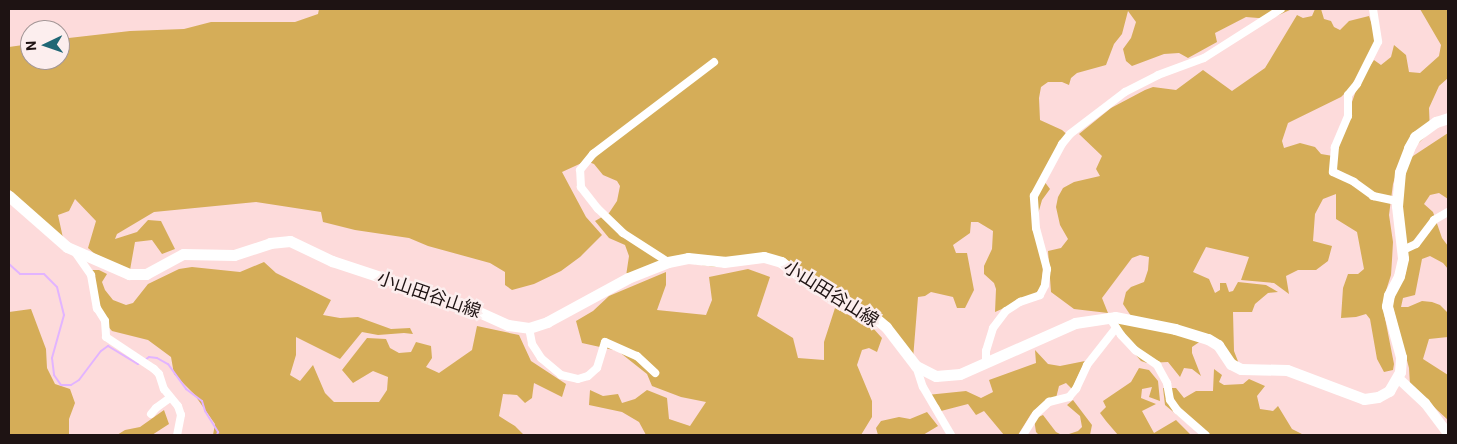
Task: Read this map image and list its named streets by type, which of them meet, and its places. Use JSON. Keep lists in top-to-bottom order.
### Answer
{
  "streets": {
    "main road": ["小山田谷山線"]
  },
  "north": "left"
}
